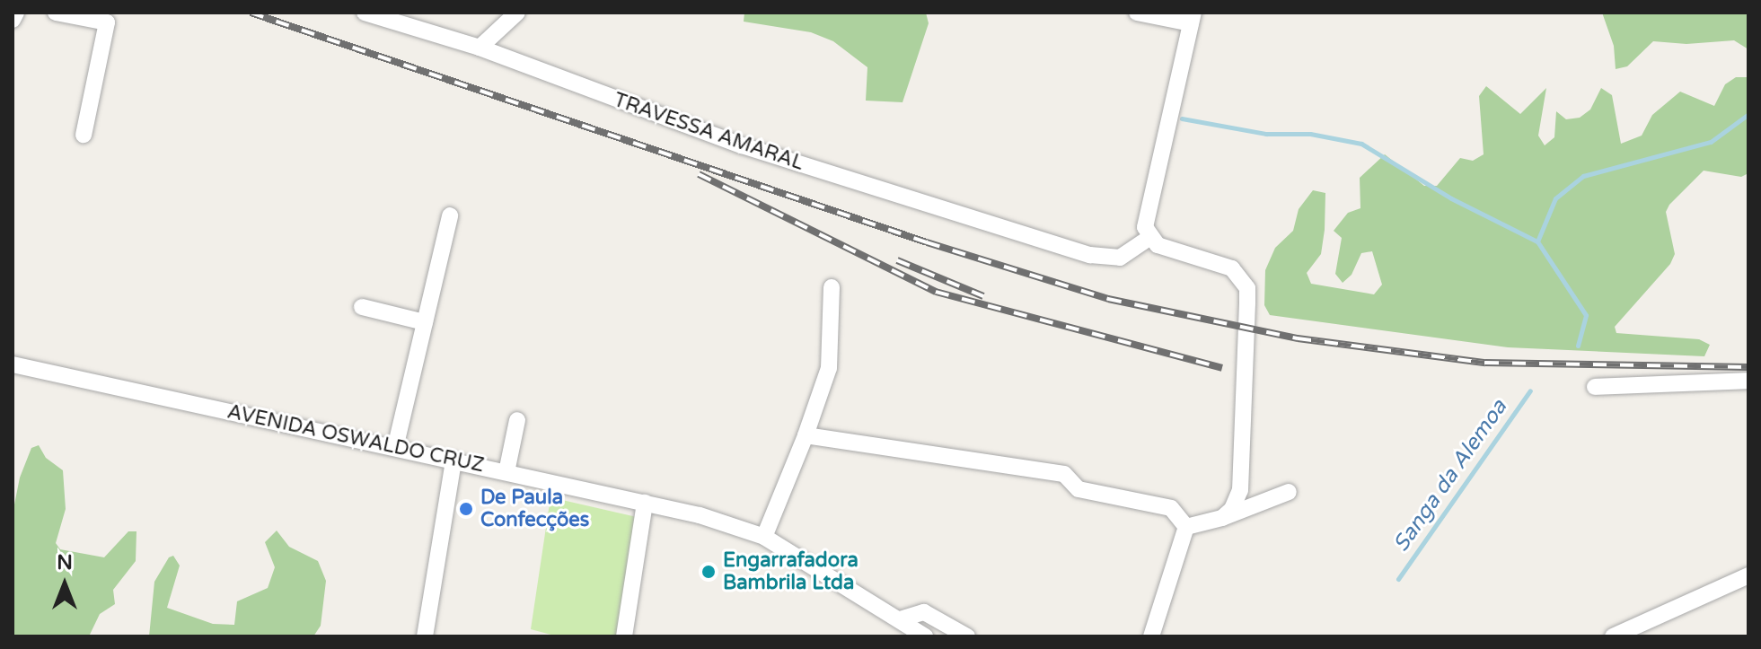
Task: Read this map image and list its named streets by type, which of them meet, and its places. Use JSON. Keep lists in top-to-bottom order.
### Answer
{
  "streets": {
    "street": ["TRAVESSA AMARAL", "AVENIDA OSWALDO CRUZ"]
  },
  "water": ["Sanga da Alemoa"],
  "places": ["De Paula Confecções", "Engarrafadora Bambrila Ltda"],
  "north": "top"
}
